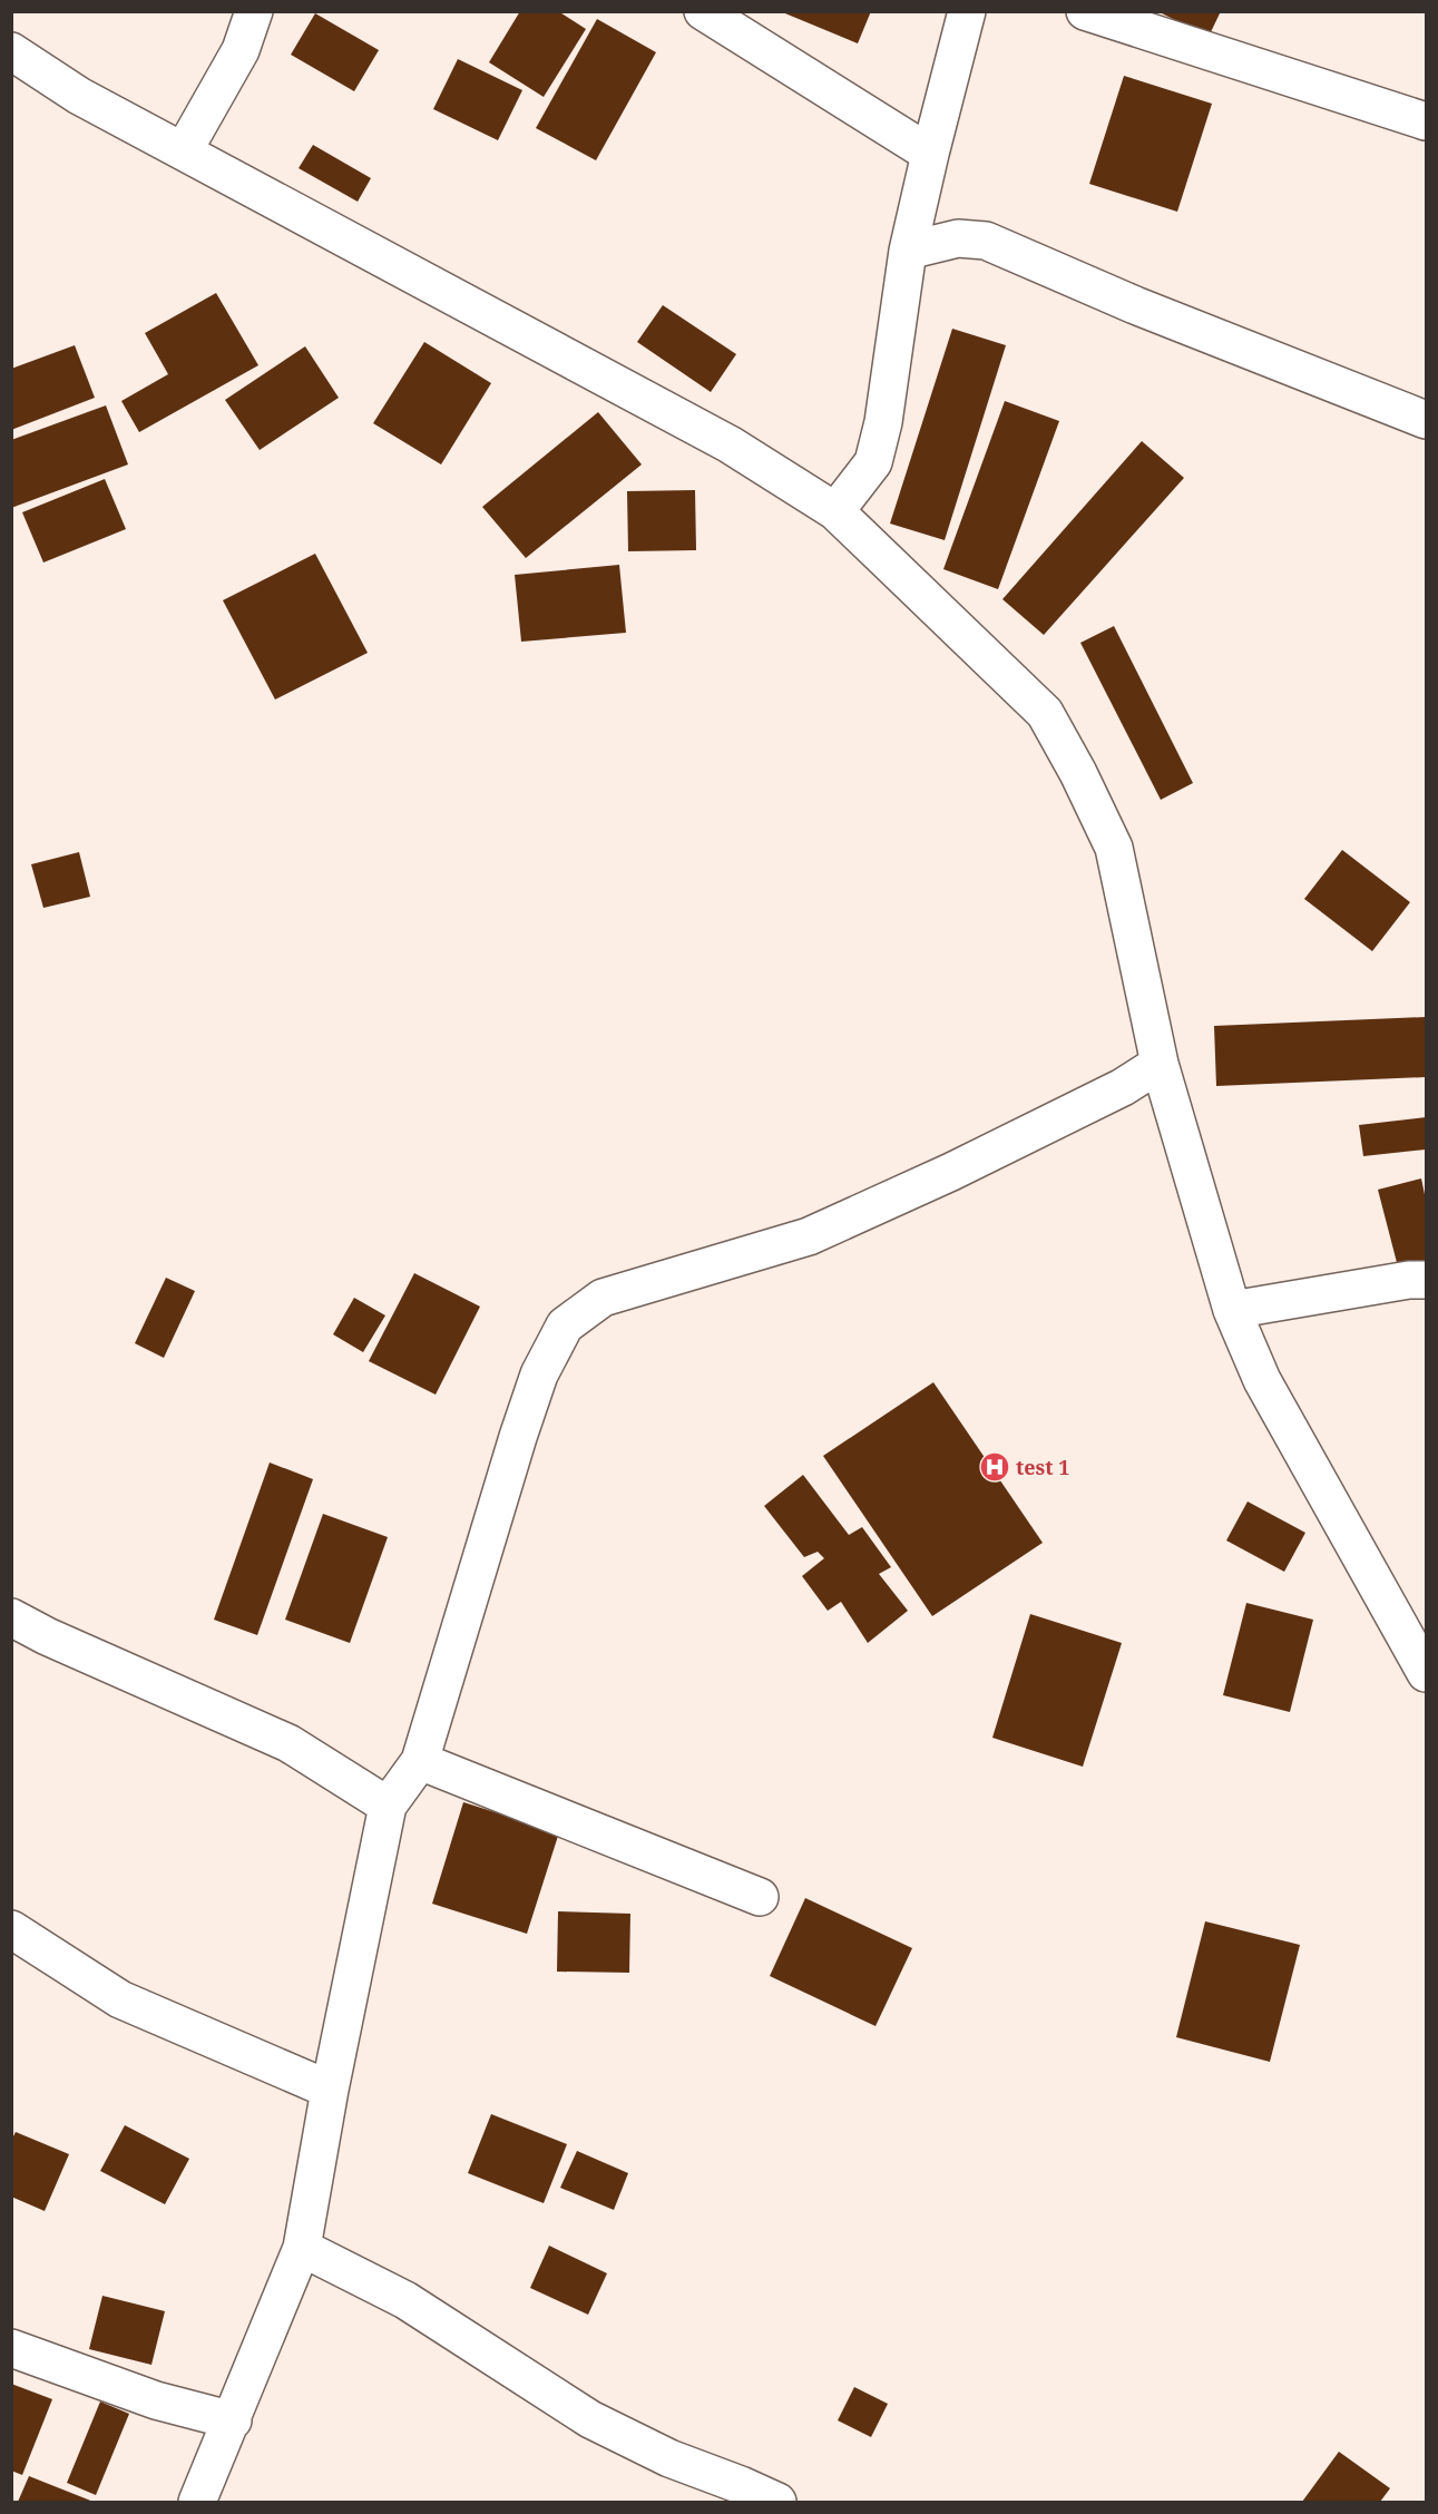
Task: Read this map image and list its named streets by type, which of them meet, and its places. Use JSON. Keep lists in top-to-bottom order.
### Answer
{
  "places": {
    "hospital": ["test 1"]
  }
}
